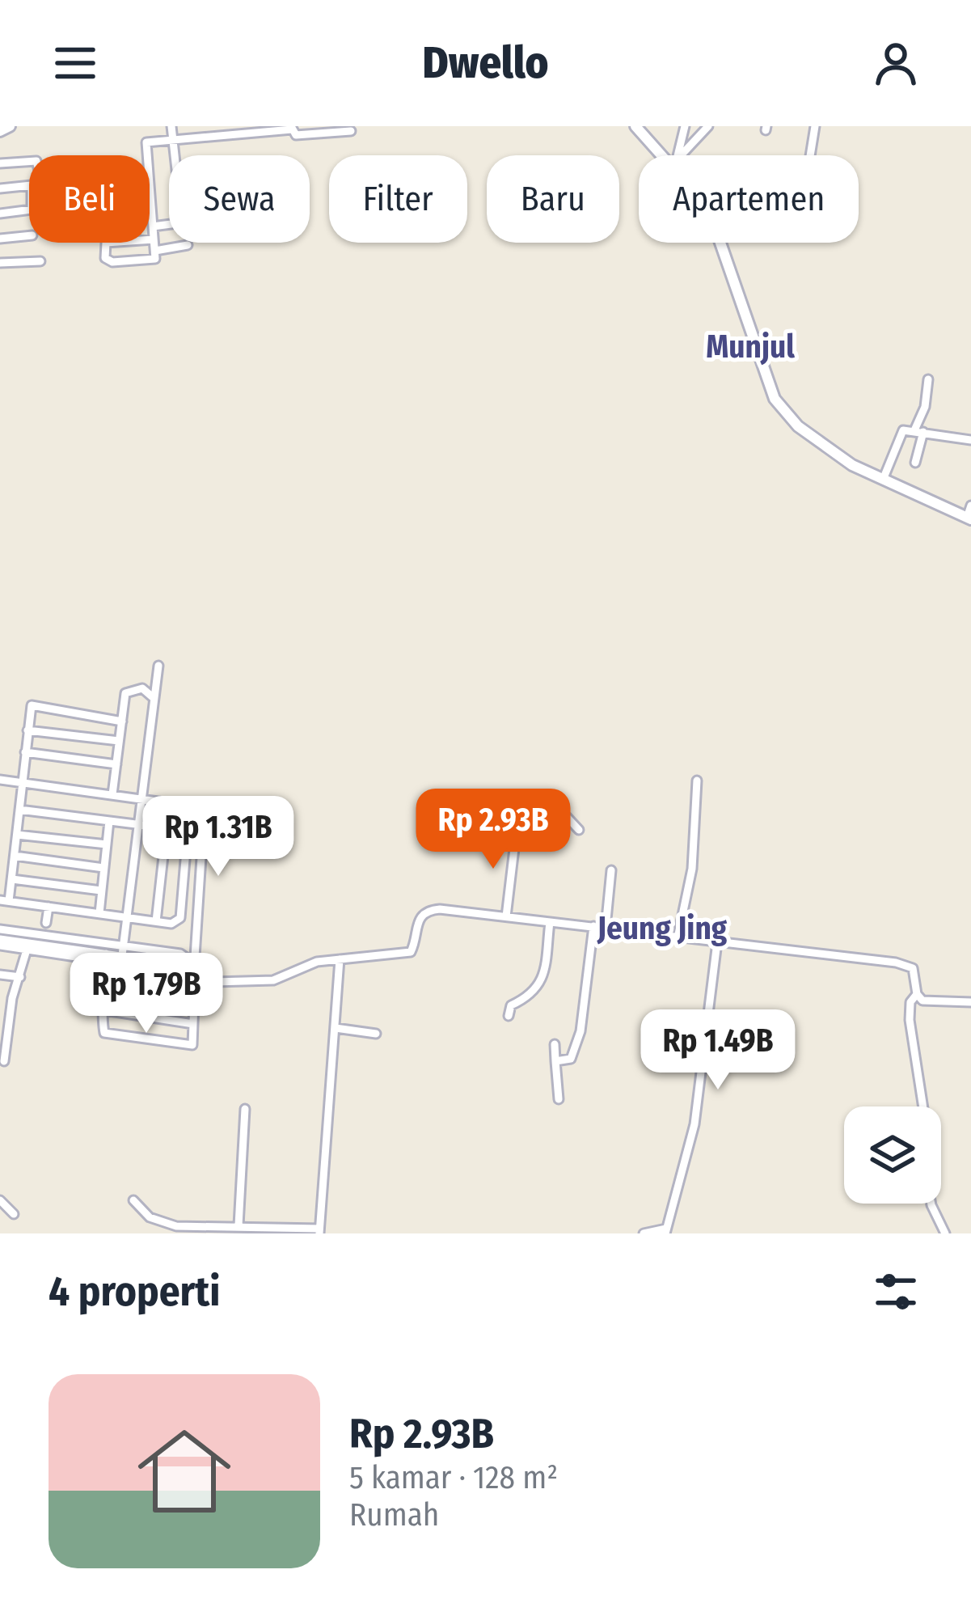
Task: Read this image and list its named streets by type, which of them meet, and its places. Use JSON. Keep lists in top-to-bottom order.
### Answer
{
  "districts": ["Munjul", "Jeung Jing"],
  "page": {
    "header": "Dwello",
    "chip": [
      "Beli",
      "Sewa",
      "Filter",
      "Baru",
      "Apartemen"
    ],
    "price": [
      "Rp 2.93B",
      "Rp 1.31B",
      "Rp 1.79B",
      "Rp 1.49B"
    ],
    "heading": "4 properti",
    "list": [
      {
        "name": "Rp 2.93B",
        "note": "5 kamar · 128 m² · Rumah"
      }
    ]
  }
}
